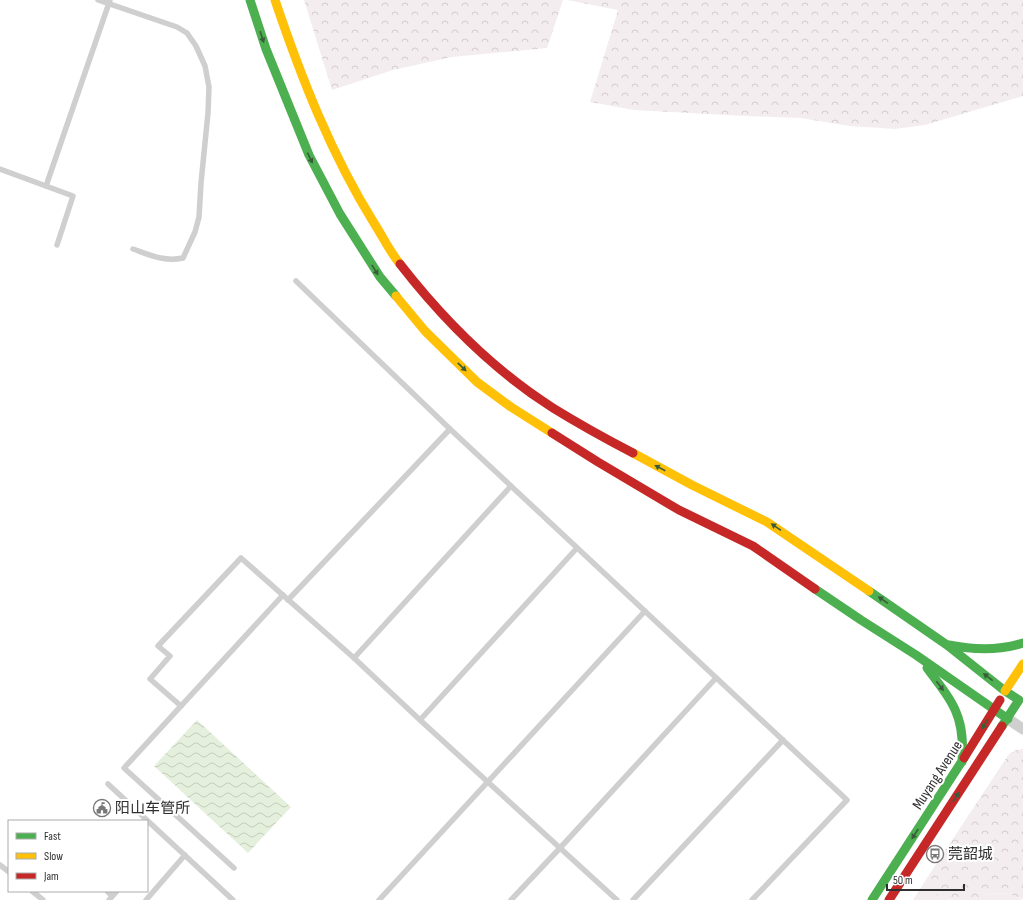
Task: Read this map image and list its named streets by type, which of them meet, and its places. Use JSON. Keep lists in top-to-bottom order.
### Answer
{
  "streets": {
    "main road": ["Muyang Avenue"]
  },
  "places": {
    "public building": ["阳山车管所"],
    "bus stop": ["莞韶城"]
  },
  "legend": ["Fast", "Slow", "Jam"],
  "scale_bar": "50 m"
}
